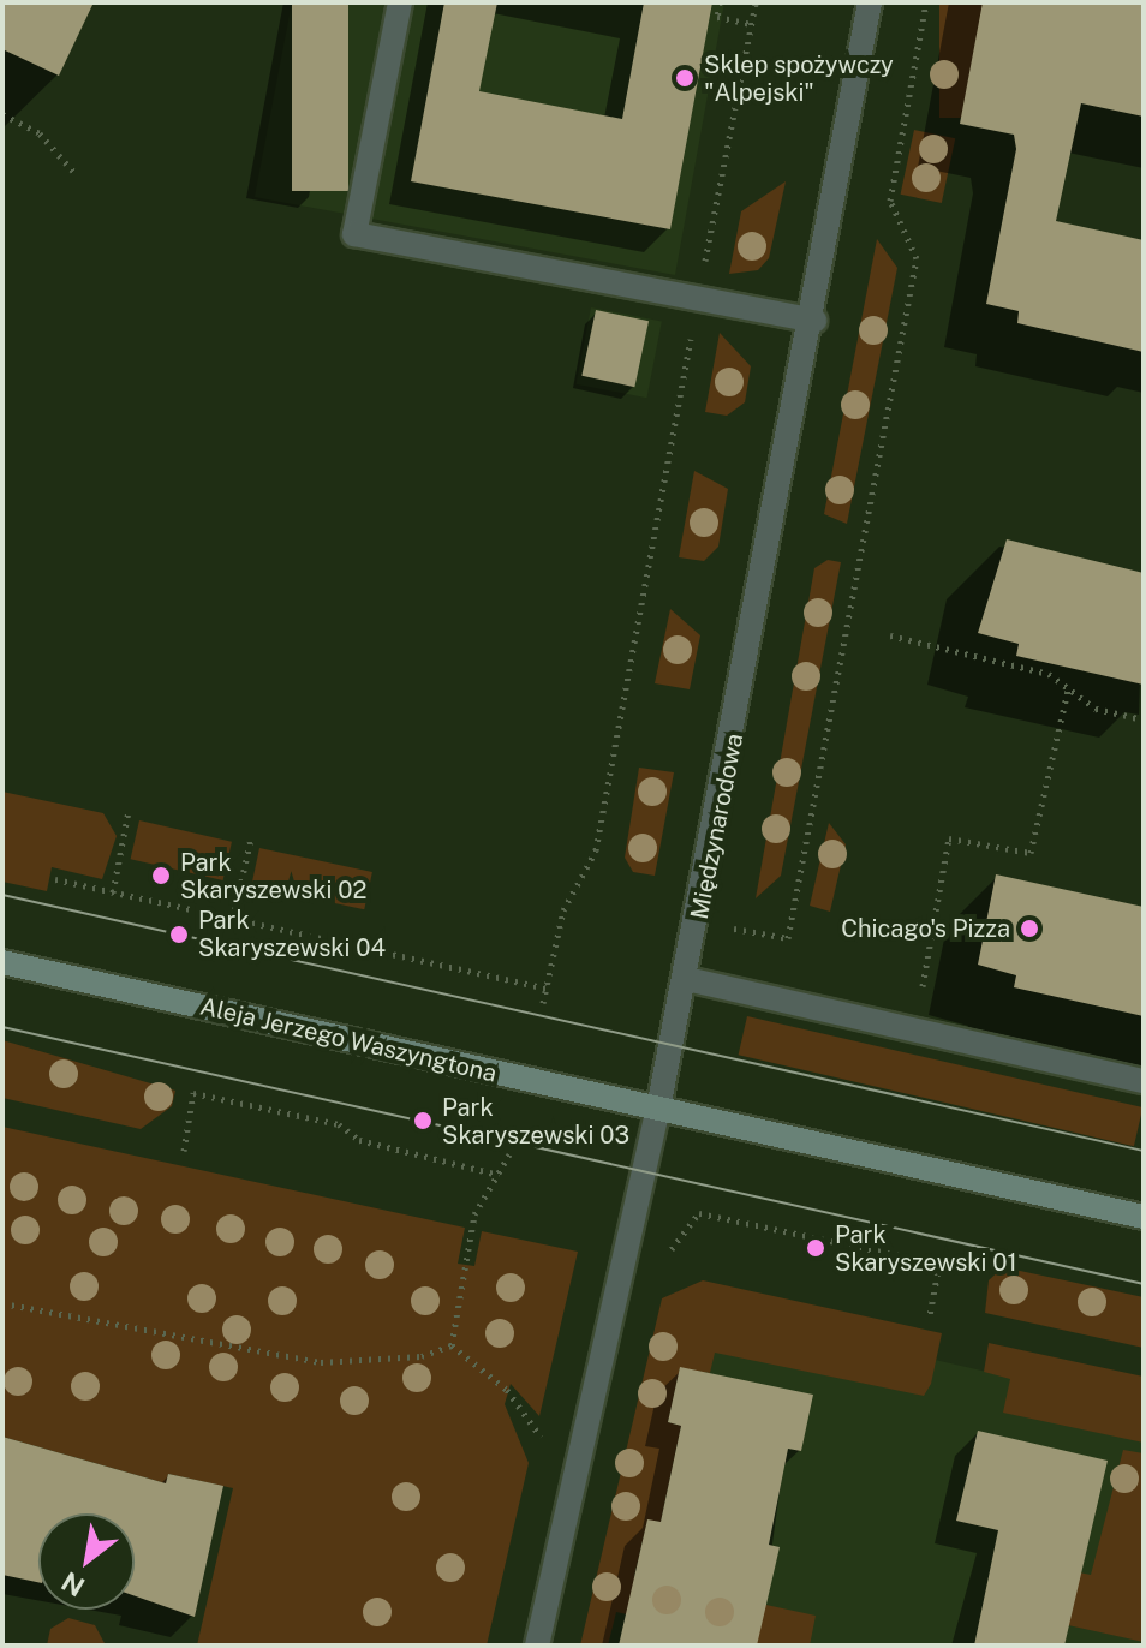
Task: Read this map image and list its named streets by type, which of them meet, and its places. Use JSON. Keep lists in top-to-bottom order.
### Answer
{
  "streets": {
    "main road": ["Aleja Jerzego Waszyngtona"],
    "street": ["Międzynarodowa"]
  },
  "crossings": [
    ["Międzynarodowa", "Aleja Jerzego Waszyngtona"]
  ],
  "places": [
    "Sklep spożywczy \"Alpejski\"",
    "Park Skaryszewski 02",
    "Chicago's Pizza",
    "Park Skaryszewski 04",
    "Park Skaryszewski 03",
    "Park Skaryszewski 01"
  ],
  "north": "bottom left"
}
